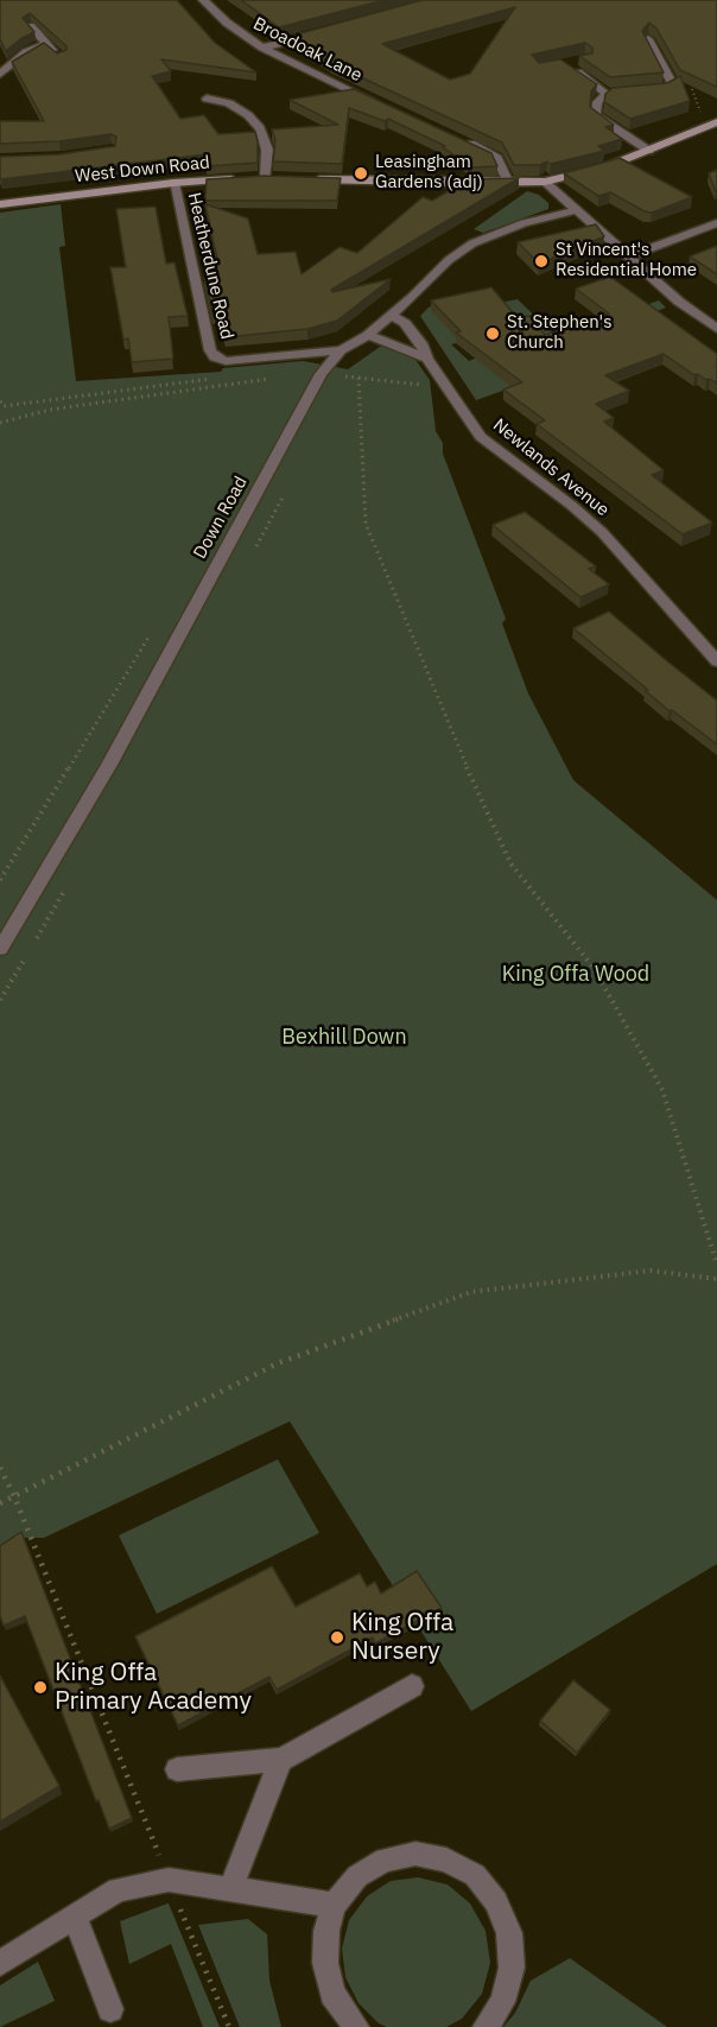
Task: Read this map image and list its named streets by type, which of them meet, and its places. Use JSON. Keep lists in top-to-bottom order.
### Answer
{
  "streets": {
    "street": [
      "Broadoak Lane",
      "West Down Road",
      "Heatherdune Road",
      "Newlands Avenue",
      "Down Road"
    ]
  },
  "crossings": [
    ["West Down Road", "Heatherdune Road"],
    ["Heatherdune Road", "Down Road"],
    ["Newlands Avenue", "Down Road"]
  ],
  "parks": ["King Offa Wood", "Bexhill Down"],
  "places": [
    "Leasingham Gardens (adj)",
    "St Vincent's Residential Home",
    "St. Stephen's Church",
    "King Offa Nursery",
    "King Offa Primary Academy"
  ]
}
